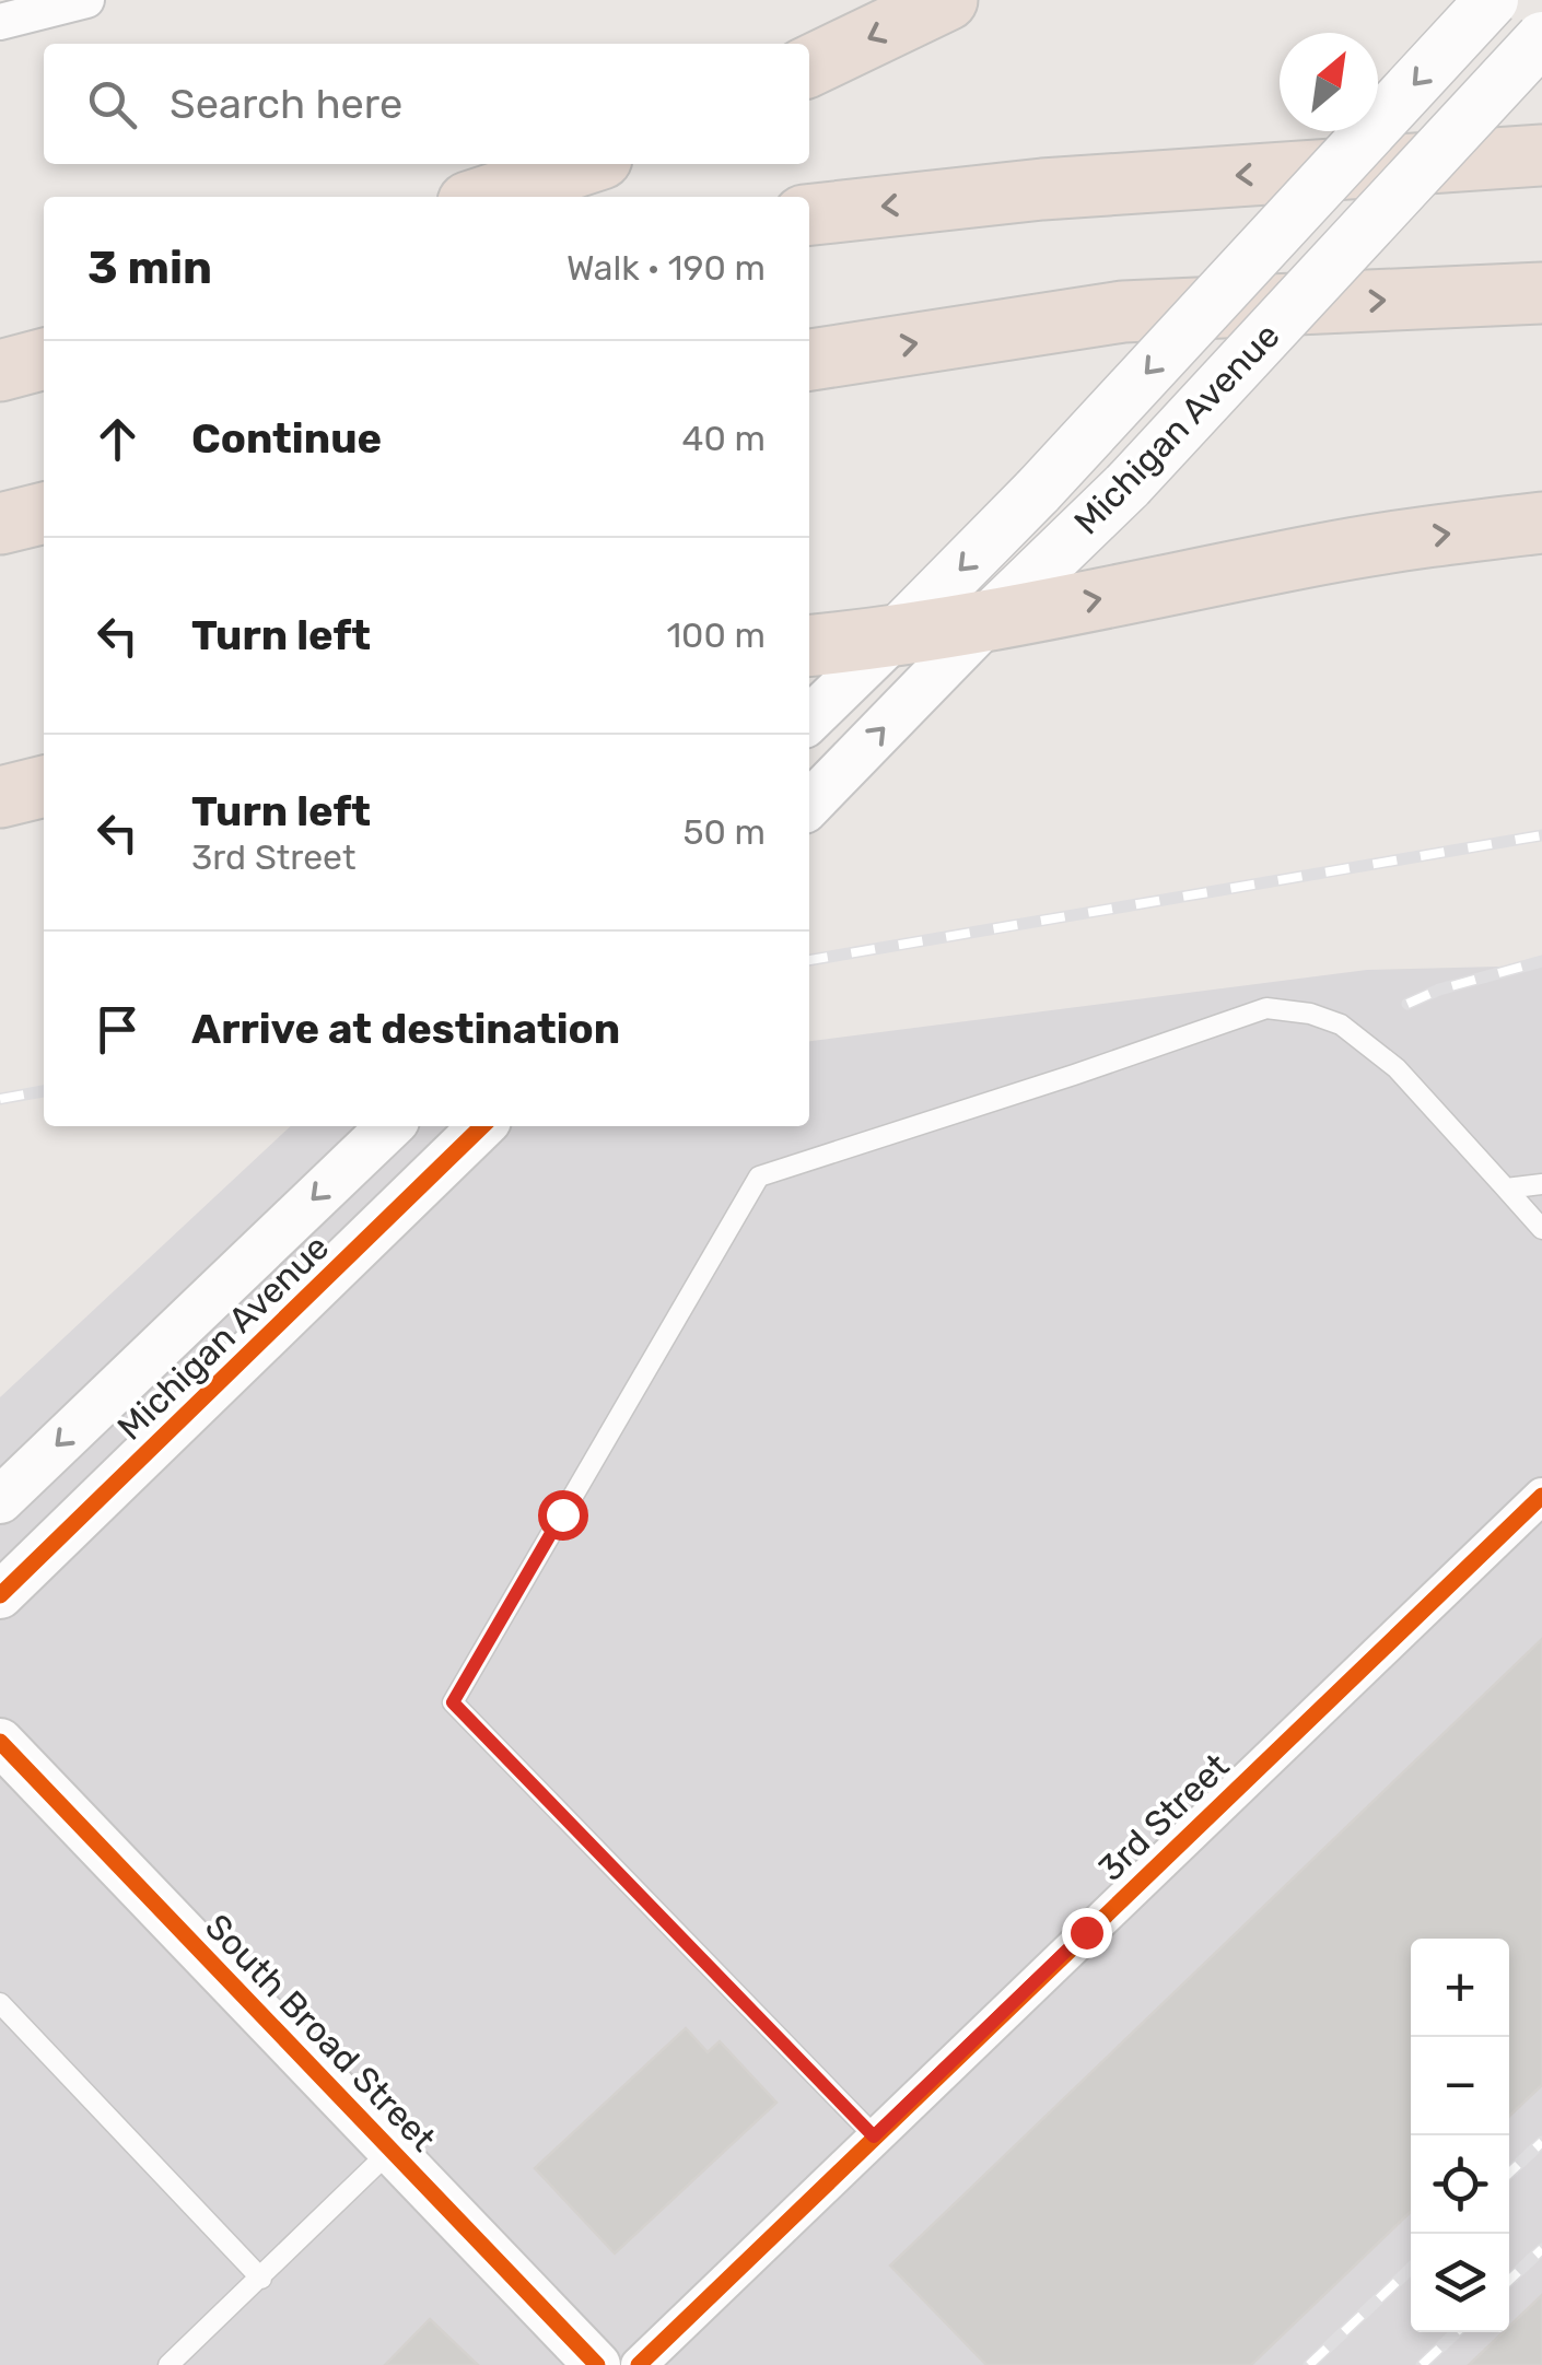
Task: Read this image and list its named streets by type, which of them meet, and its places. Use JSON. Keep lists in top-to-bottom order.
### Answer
{
  "streets": {
    "main road": ["Michigan Avenue"],
    "street": ["3rd Street", "South Broad Street"]
  },
  "north": "top right",
  "page": {
    "search": "Search here",
    "heading": ["3 min", "Walk · 190 m"],
    "list": [
      ["Continue", "40 m"],
      ["Turn left", "100 m"],
      ["Turn left", "3rd Street", "50 m"],
      "Arrive at destination"
    ],
    "map_buttons": ["+", "−"]
  }
}
